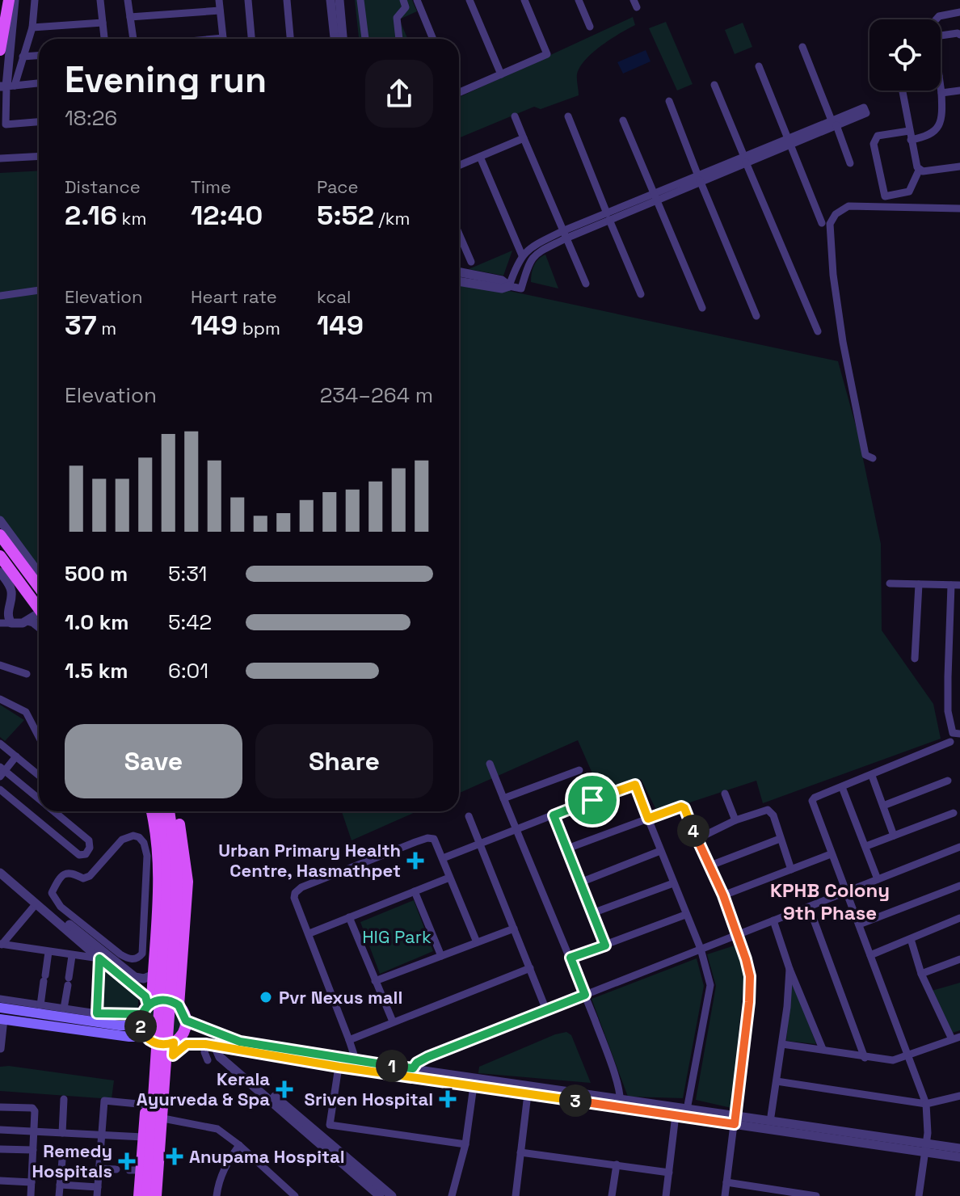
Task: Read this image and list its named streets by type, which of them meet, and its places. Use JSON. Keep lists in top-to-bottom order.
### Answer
{
  "districts": ["KPHB Colony 9th Phase"],
  "parks": ["HIG Park"],
  "places": {
    "health": [
      "Urban Primary Health Centre, Hasmathpet",
      "Kerala Ayurveda & Spa",
      "Sriven Hospital",
      "Anupama Hospital",
      "Remedy Hospitals"
    ],
    "other": ["Pvr Nexus mall"]
  },
  "page": {
    "heading": ["Evening run", "18:26"],
    "stats": [
      ["Distance", "2.16 km"],
      ["Time", "12:40"],
      ["Pace", "5:52 /km"],
      ["Elevation", "37 m"],
      ["Heart rate", "149 bpm"],
      ["kcal", "149"]
    ],
    "chart": ["Elevation", "234–264 m"],
    "list": [
      {
        "name": "500 m",
        "note": "5:31"
      },
      {
        "name": "1.0 km",
        "note": "5:42"
      },
      {
        "name": "1.5 km",
        "note": "6:01"
      }
    ],
    "buttons": ["Save", "Share"],
    "pins": [
      "4",
      "2",
      "1",
      "3"
    ]
  }
}
